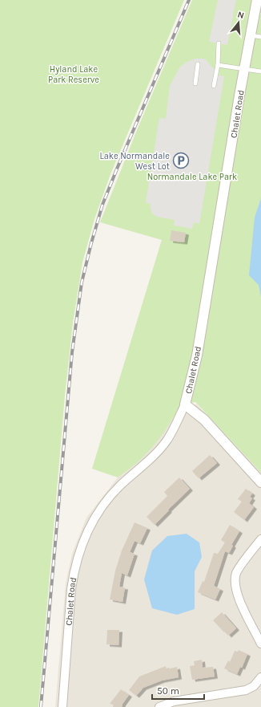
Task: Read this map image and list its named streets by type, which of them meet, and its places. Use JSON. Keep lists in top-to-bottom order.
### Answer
{
  "streets": {
    "street": ["Chalet Road"]
  },
  "parks": ["Hyland Lake Park Reserve", "Normandale Lake Park"],
  "places": {
    "parking": ["Lake Normandale West Lot"]
  },
  "scale_bar": "50 m",
  "north": "top"
}
